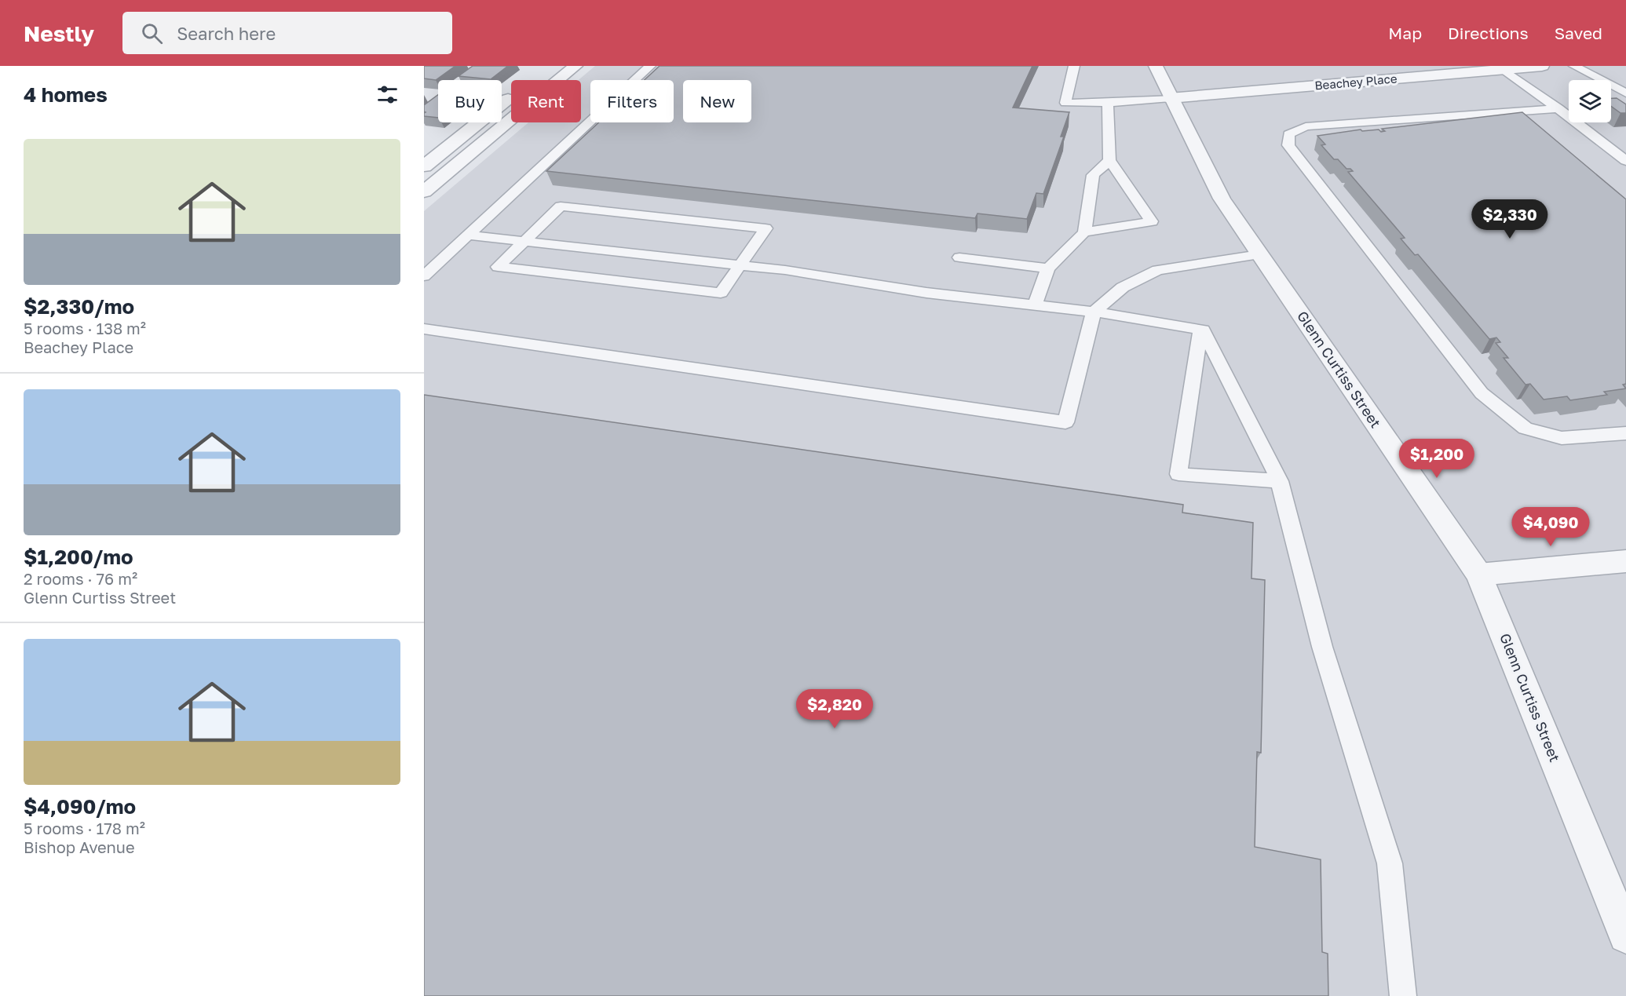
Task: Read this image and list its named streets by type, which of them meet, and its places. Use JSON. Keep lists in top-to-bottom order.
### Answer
{
  "streets": {
    "street": ["Beachey Place", "Glenn Curtiss Street"]
  },
  "crossings": [
    ["Beachey Place", "Glenn Curtiss Street"]
  ],
  "page": {
    "header": "Nestly",
    "search": "Search here",
    "nav": ["Map", "Directions", "Saved"],
    "heading": "4 homes",
    "chip": [
      "Buy",
      "Rent",
      "Filters",
      "New"
    ],
    "list": [
      {
        "name": "$2,330/mo",
        "note": "5 rooms · 138 m² · Beachey Place"
      },
      {
        "name": "$1,200/mo",
        "note": "2 rooms · 76 m² · Glenn Curtiss Street"
      },
      {
        "name": "$4,090/mo",
        "note": "5 rooms · 178 m² · Bishop Avenue"
      }
    ],
    "price": [
      "$2,330",
      "$1,200",
      "$4,090",
      "$2,820"
    ]
  }
}
